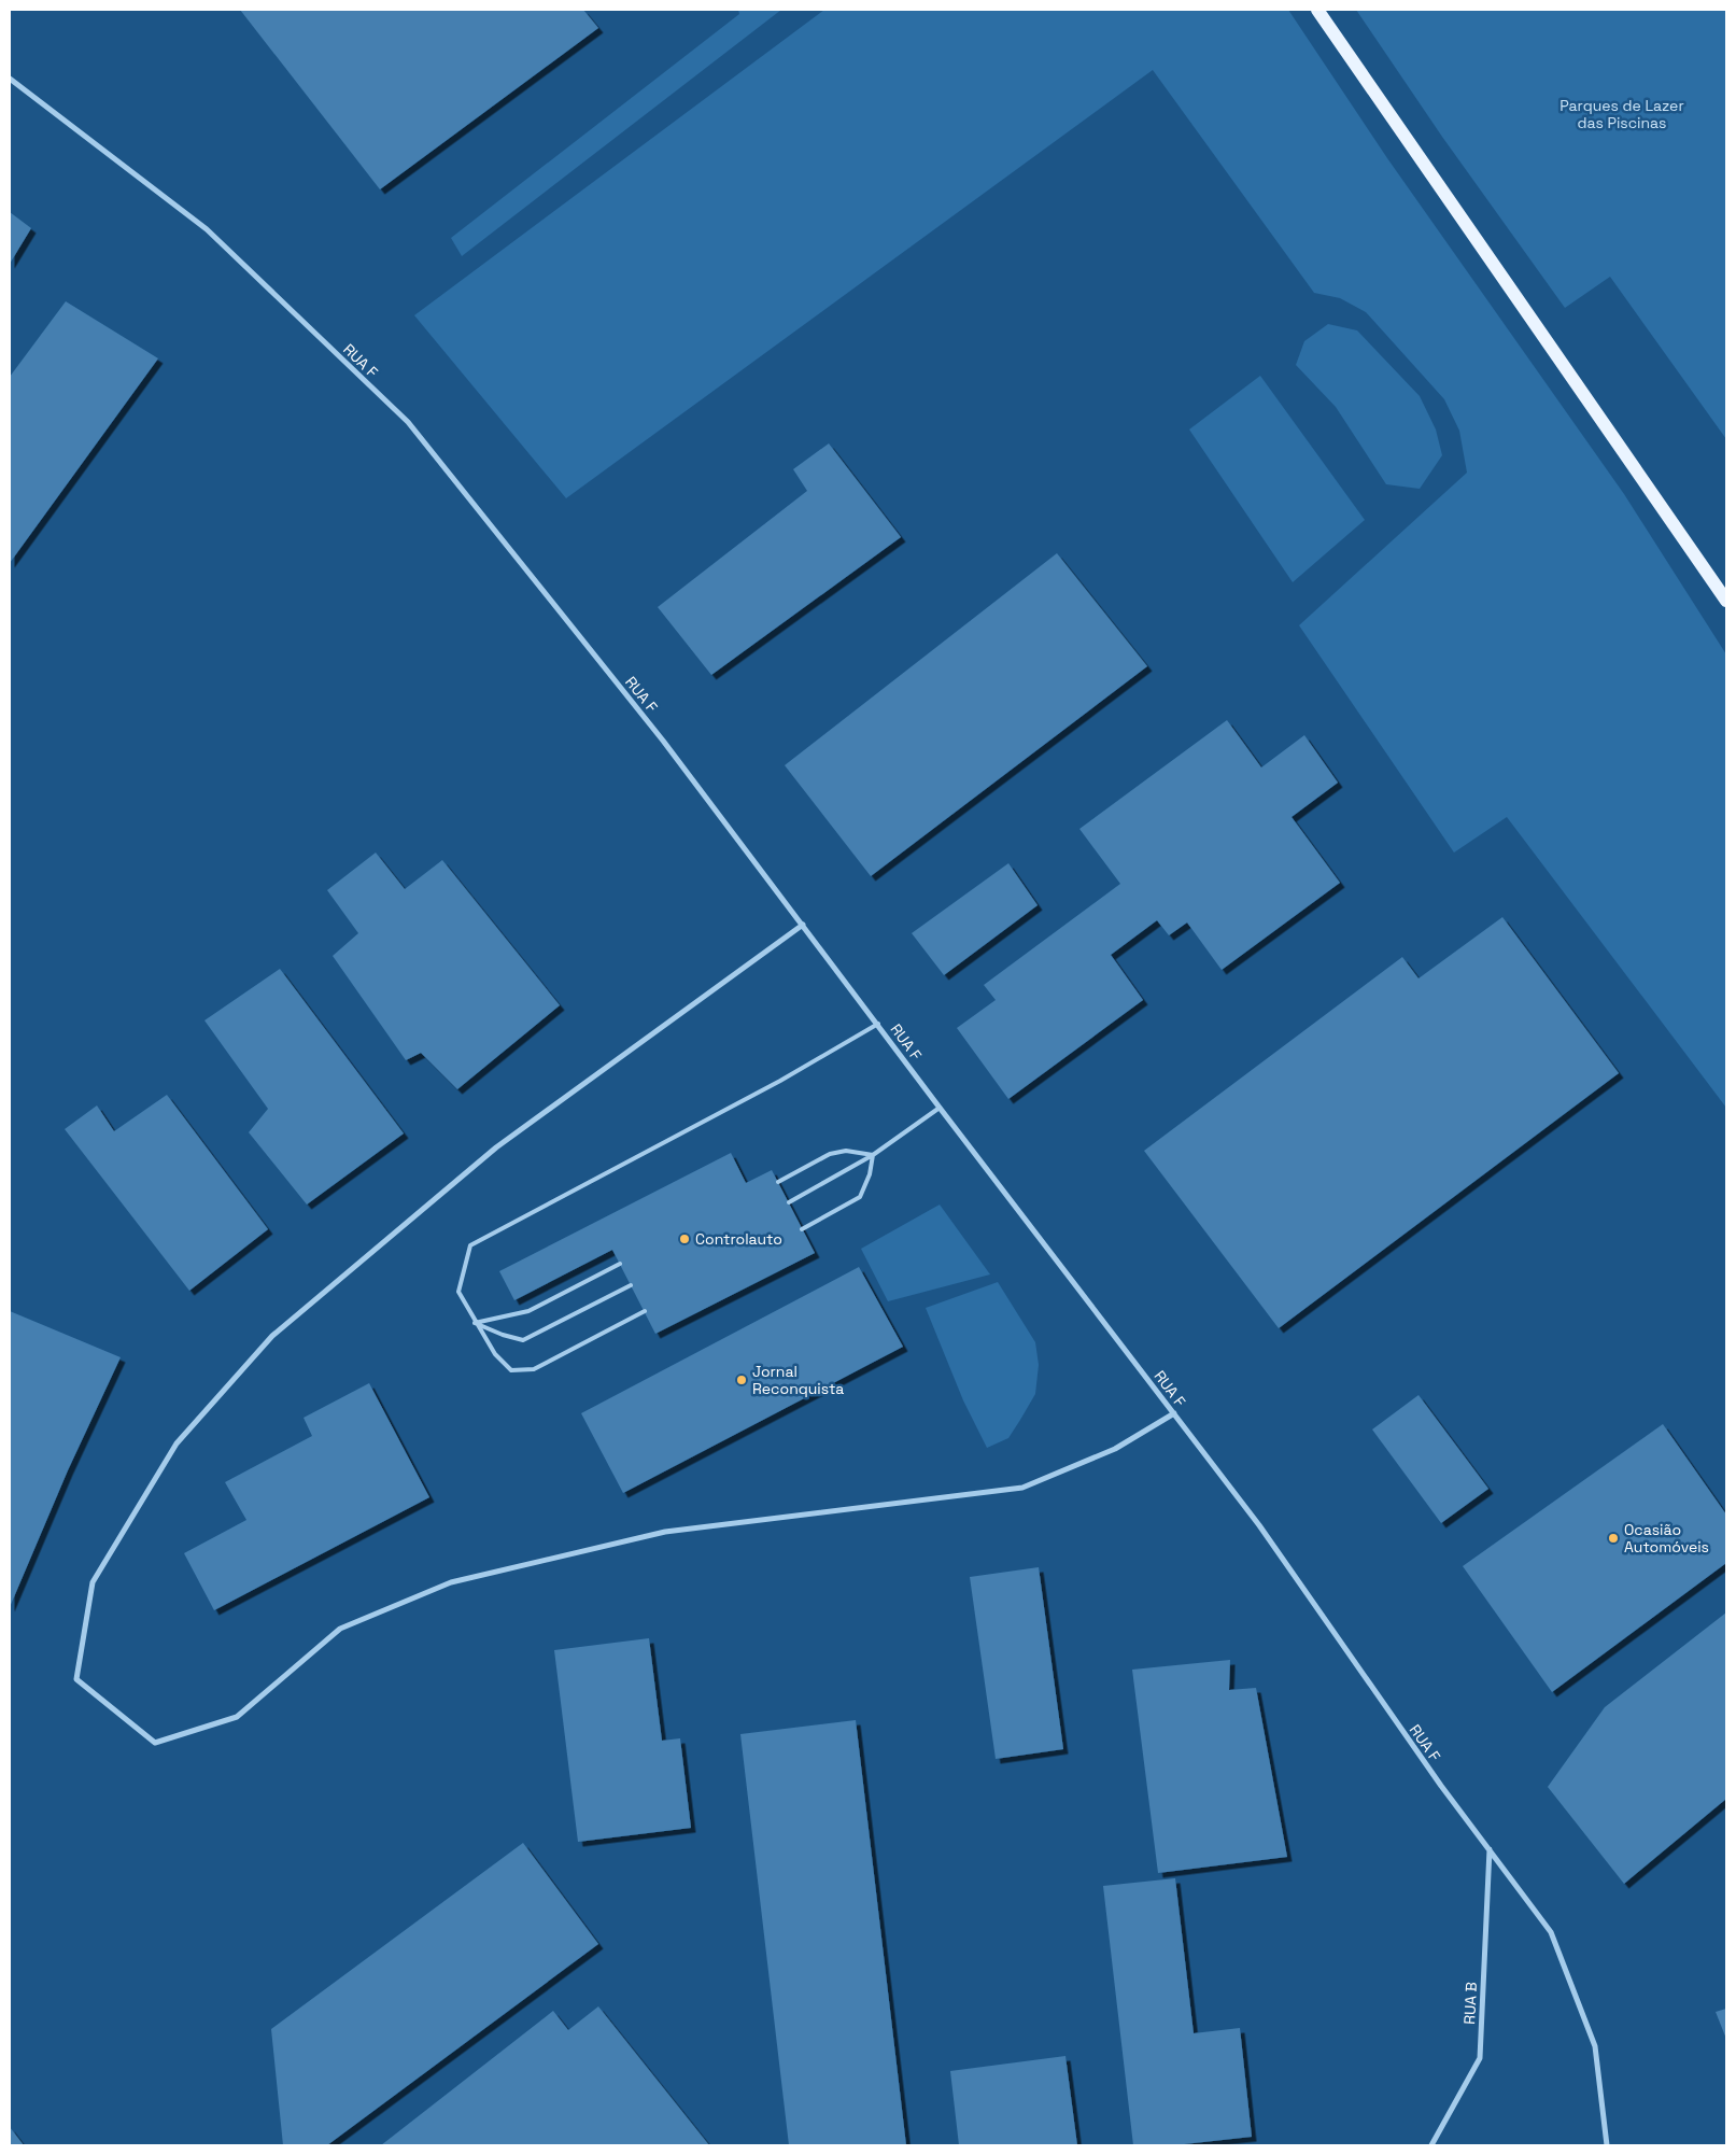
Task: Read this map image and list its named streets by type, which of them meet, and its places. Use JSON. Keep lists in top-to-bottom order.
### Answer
{
  "streets": {
    "street": ["RUA F", "RUA B"]
  },
  "crossings": [
    ["RUA F", "RUA B"]
  ],
  "parks": ["Parques de Lazer das Piscinas"],
  "places": ["Controlauto", "Jornal Reconquista", "Ocasião Automóveis"]
}
